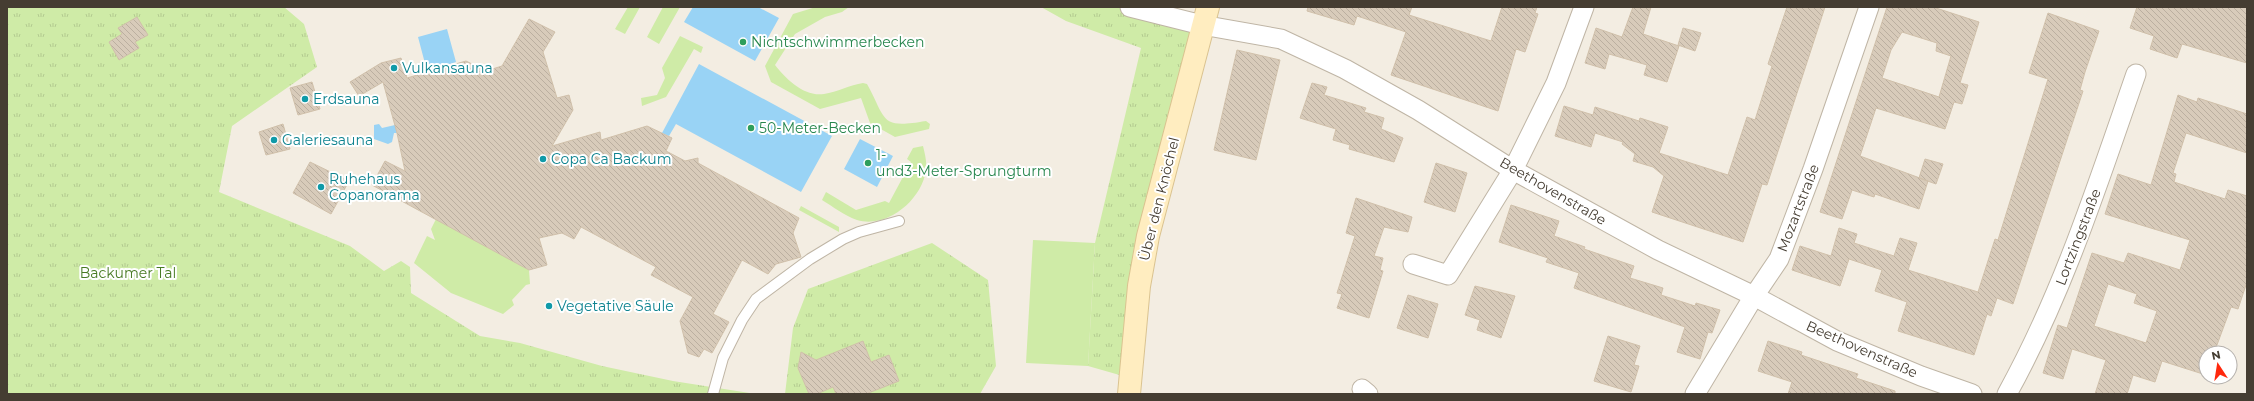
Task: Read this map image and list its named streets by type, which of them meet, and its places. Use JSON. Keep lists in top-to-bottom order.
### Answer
{
  "streets": {
    "main road": ["Über den Knöchel"],
    "street": ["Beethovenstraße", "Mozartstraße", "Lortzingstraße"]
  },
  "crossings": [
    ["Beethovenstraße", "Über den Knöchel"],
    ["Beethovenstraße", "Mozartstraße"]
  ],
  "parks": ["Backumer Tal"],
  "places": [
    "Nichtschwimmerbecken",
    "Vulkansauna",
    "Erdsauna",
    "50-Meter-Becken",
    "Galeriesauna",
    "Copa Ca Backum",
    "1- und3-Meter-Sprungturm",
    "Ruhehaus Copanorama",
    "Vegetative Säule"
  ],
  "north": "top"
}
